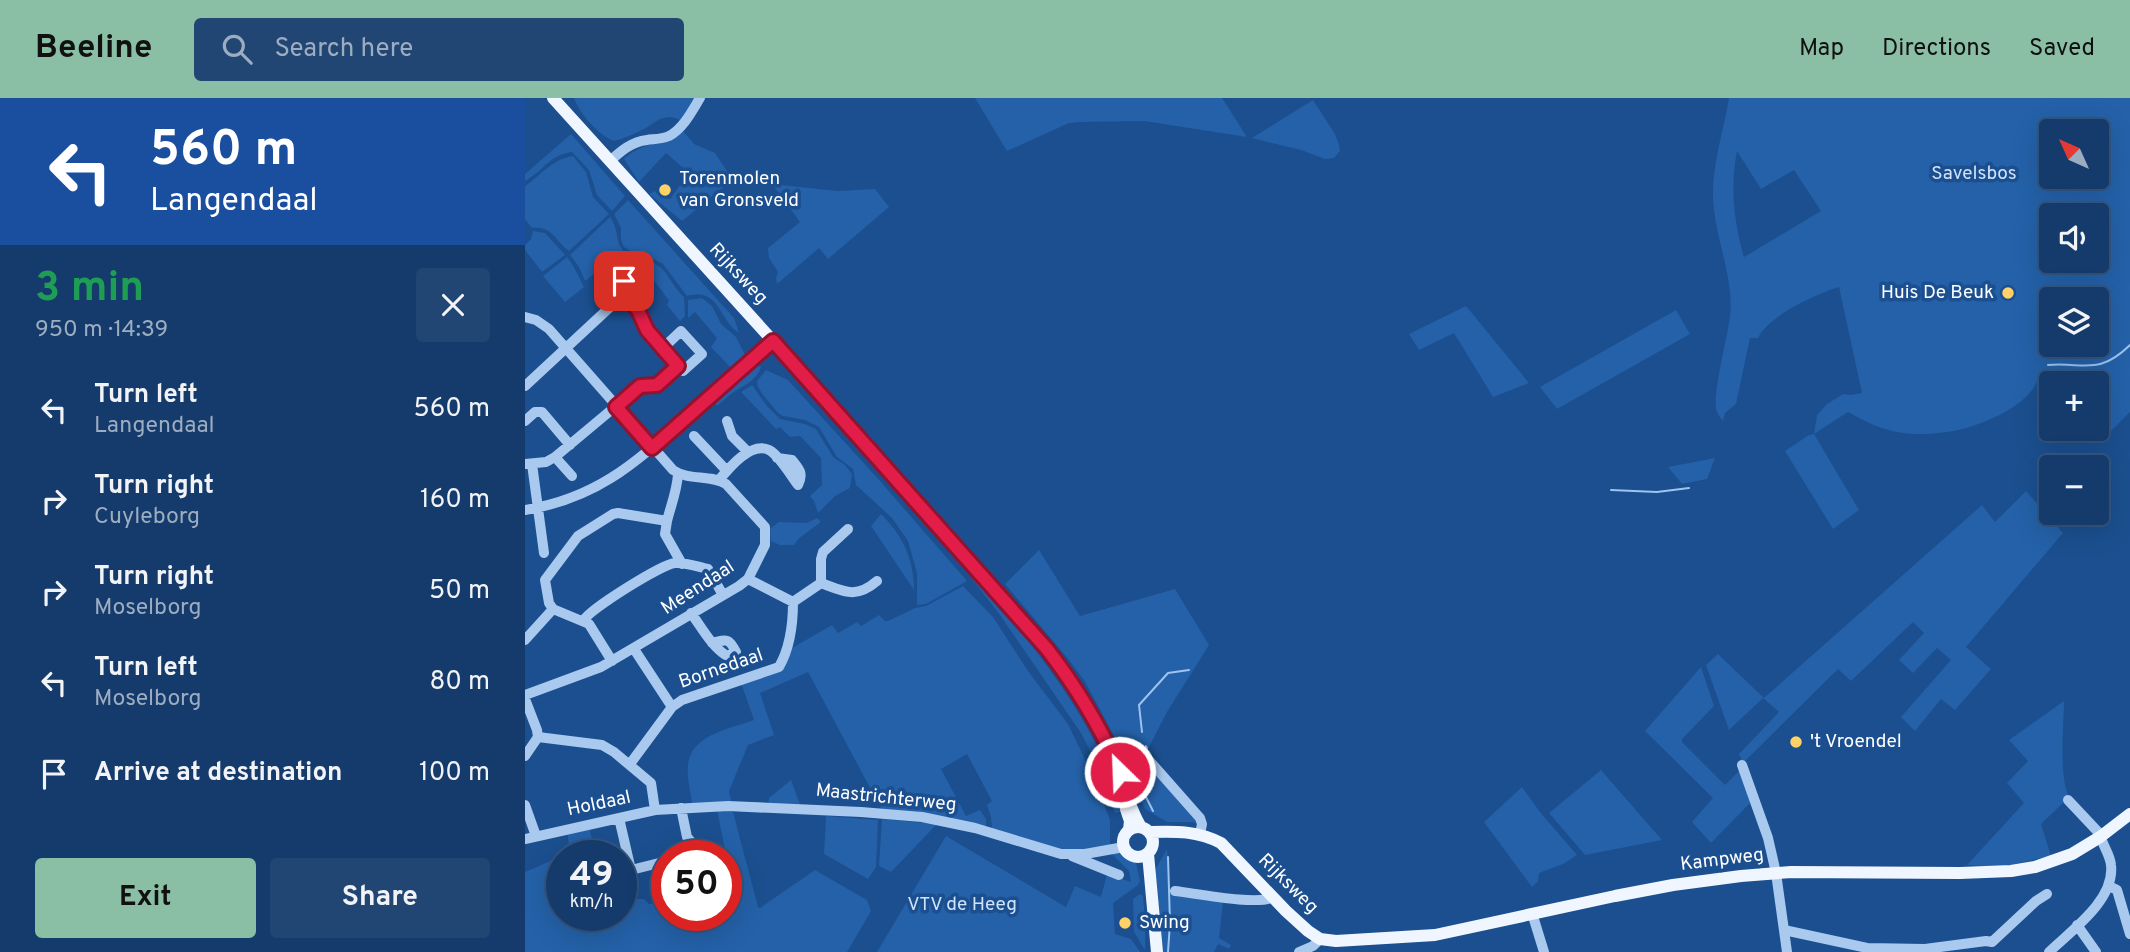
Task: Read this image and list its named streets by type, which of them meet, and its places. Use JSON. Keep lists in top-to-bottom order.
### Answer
{
  "streets": {
    "main road": ["Rijksweg", "Kampweg"],
    "street": [
      "Meendaal",
      "Bornedaal",
      "Maastrichterweg",
      "Holdaal"
    ]
  },
  "crossings": [
    ["Rijksweg", "Kampweg"],
    ["Maastrichterweg", "Holdaal"]
  ],
  "parks": ["Savelsbos", "VTV de Heeg"],
  "places": [
    "Torenmolen van Gronsveld",
    "Huis De Beuk",
    "'t Vroendel",
    "Swing"
  ],
  "north": "top left",
  "page": {
    "header": "Beeline",
    "search": "Search here",
    "nav": ["Map", "Directions", "Saved"],
    "turn": ["560 m", "Langendaal"],
    "map_buttons": ["+", "−"],
    "heading": ["3 min", "950 m · 14:39"],
    "list": [
      {
        "name": "Turn left",
        "note": "Langendaal",
        "value": "560 m"
      },
      {
        "name": "Turn right",
        "note": "Cuyleborg",
        "value": "160 m"
      },
      {
        "name": "Turn right",
        "note": "Moselborg",
        "value": "50 m"
      },
      {
        "name": "Turn left",
        "note": "Moselborg",
        "value": "80 m"
      },
      {
        "name": "Arrive at destination",
        "value": "100 m"
      }
    ],
    "speed": "49 km/h",
    "limit": "50",
    "buttons": ["Exit", "Share"]
  }
}
